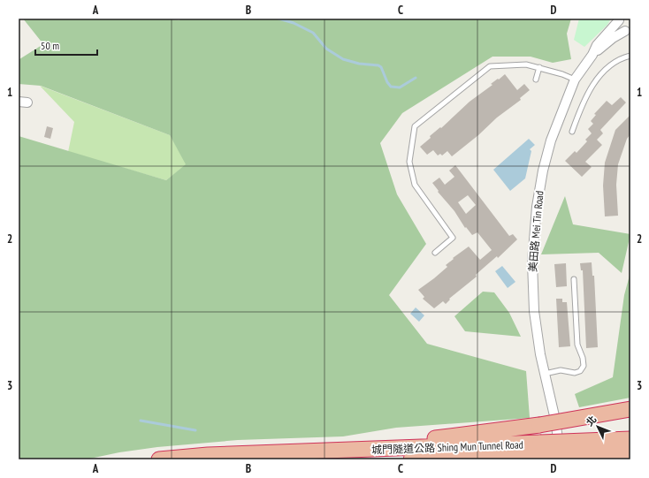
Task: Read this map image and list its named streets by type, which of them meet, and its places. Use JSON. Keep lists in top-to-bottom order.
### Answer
{
  "streets": {
    "highway": ["城門隧道公路 Shing Mun Tunnel Road"],
    "street": ["美田路 Mei Tin Road"]
  },
  "scale_bar": "50 m",
  "north": "top left",
  "grid": {
    "columns": [
      "A",
      "B",
      "C",
      "D"
    ],
    "rows": ["1", "2", "3"]
  }
}
